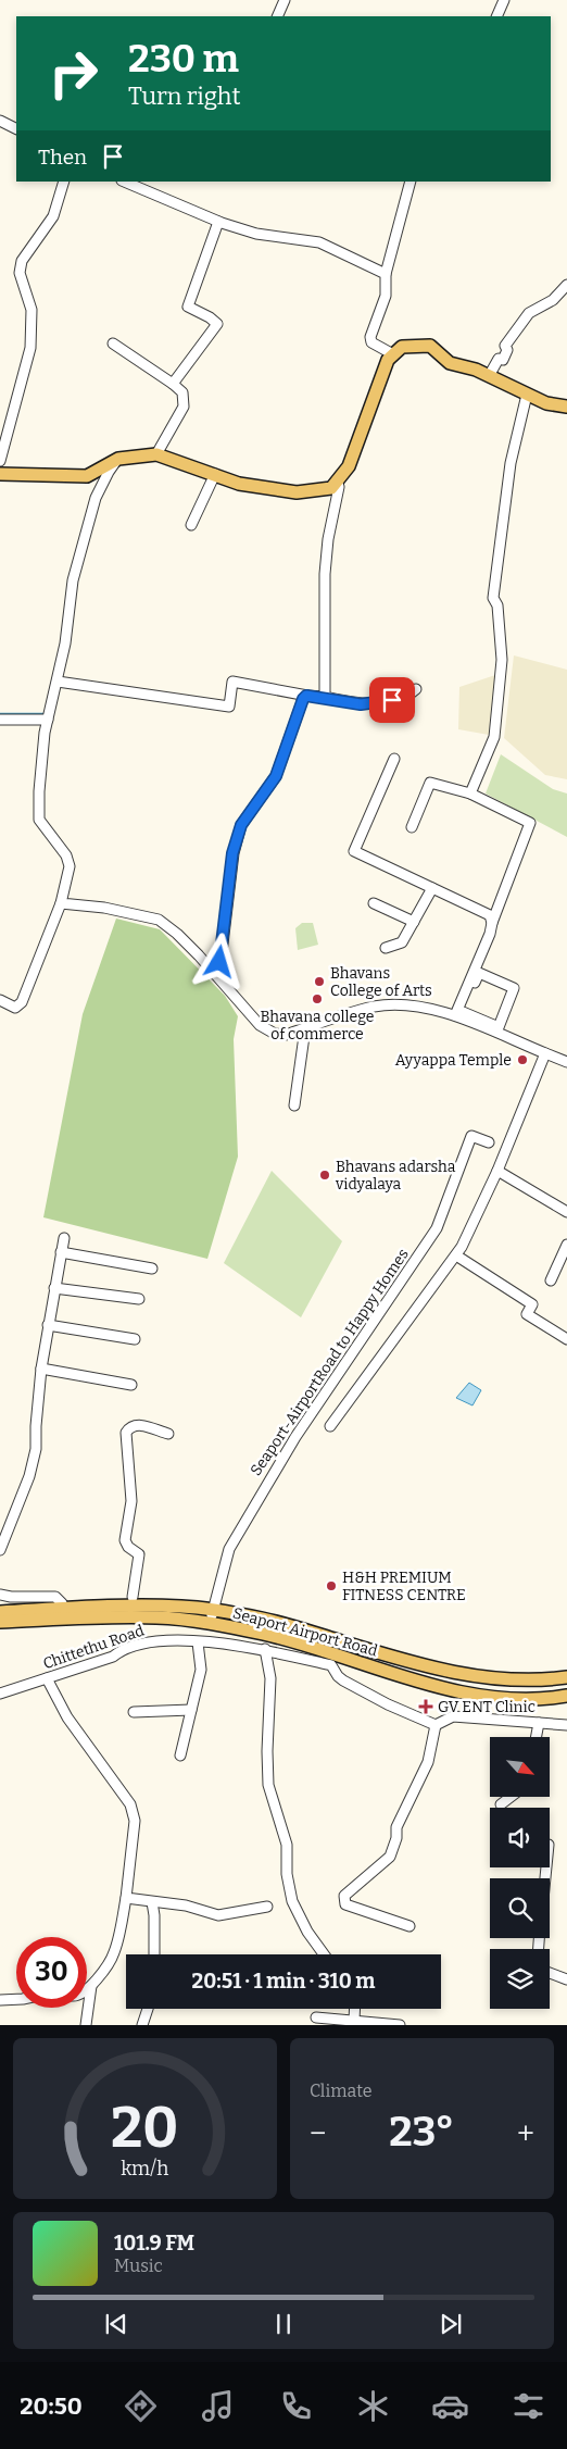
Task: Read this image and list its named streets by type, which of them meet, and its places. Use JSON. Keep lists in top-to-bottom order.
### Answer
{
  "streets": {
    "main road": ["Seaport Airport Road"],
    "street": ["Seaport-AirportRoad to Happy Homes", "Chittethu Road"]
  },
  "crossings": [
    ["Seaport-AirportRoad to Happy Homes", "Seaport Airport Road"],
    ["Seaport Airport Road", "Chittethu Road"]
  ],
  "places": {
    "other": [
      "Bhavans College of Arts",
      "Bhavana college of commerce",
      "Ayyappa Temple",
      "Bhavans adarsha vidyalaya",
      "H&H PREMIUM FITNESS CENTRE"
    ],
    "health": ["GV ENT Clinic"]
  },
  "north": "bottom right",
  "page": {
    "turn": ["230 m", "Turn right"],
    "then": "Then",
    "limit": "30",
    "trip": "20:51 · 1 min · 310 m",
    "tile": "Climate",
    "heat": ["−", "23°", "+"],
    "song": ["101.9 FM", "Music"],
    "tabs": "20:50",
    "gauge": ["20", "km/h"]
  }
}
